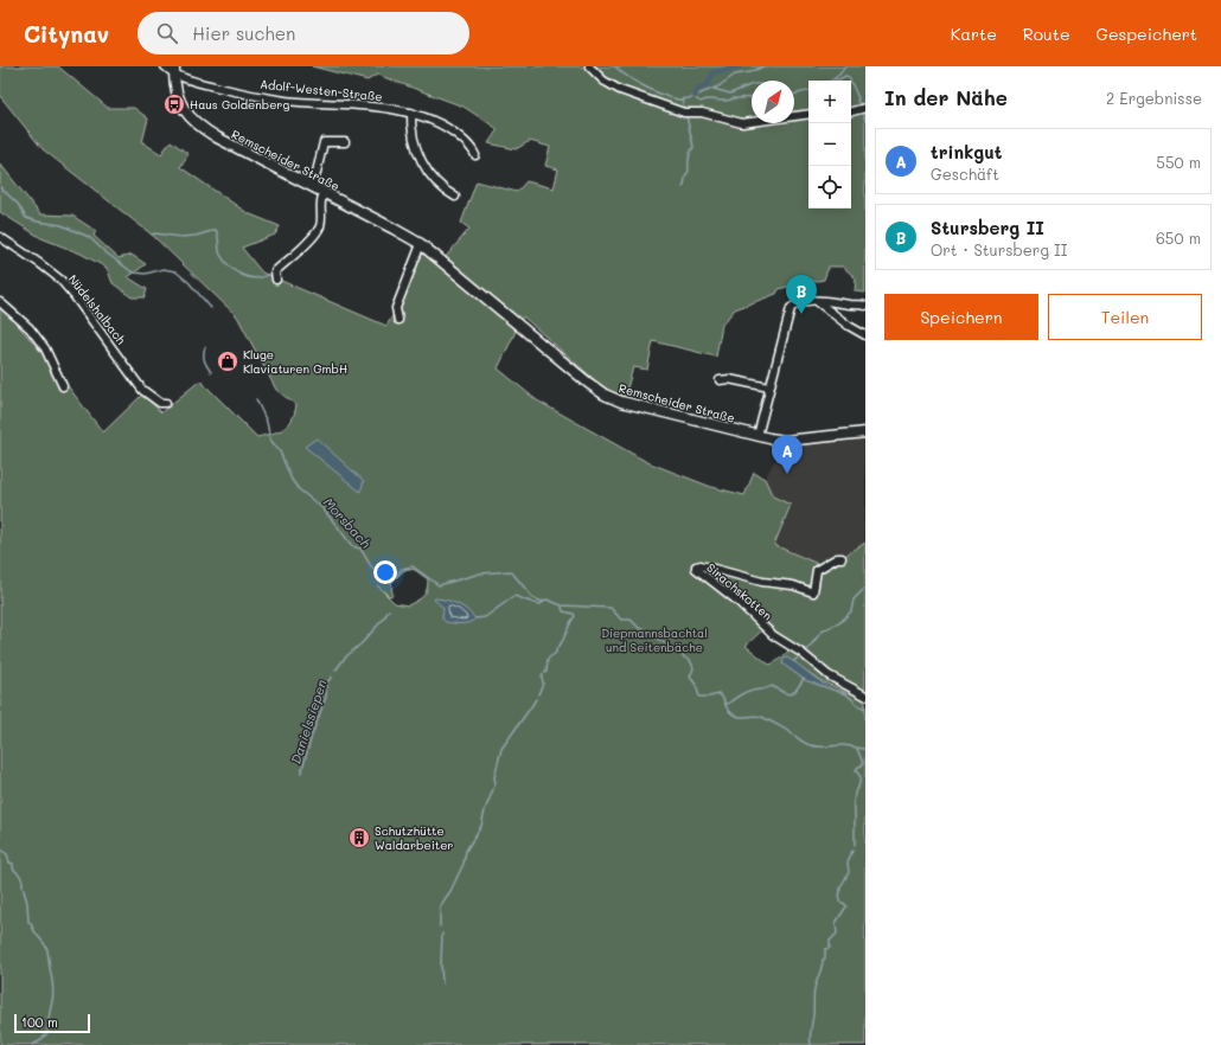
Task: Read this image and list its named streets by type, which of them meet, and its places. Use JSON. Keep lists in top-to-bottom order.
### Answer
{
  "streets": {
    "main road": ["Remscheider Straße"],
    "street": ["Adolf-Westen-Straße", "Nüdelshalbach", "Sirachskotten"]
  },
  "crossings": [
    ["Adolf-Westen-Straße", "Remscheider Straße"]
  ],
  "water": ["Morsbach", "Danielssiepen"],
  "parks": ["Diepmannsbachtal und Seitenbäche"],
  "places": {
    "bus stop": ["Haus Goldenberg"],
    "shop": ["Kluge Klaviaturen GmbH"],
    "building": ["Schutzhütte Waldarbeiter"]
  },
  "scale_bar": "100 m",
  "north": "top right",
  "page": {
    "header": "Citynav",
    "search": "Hier suchen",
    "nav": ["Karte", "Route", "Gespeichert"],
    "heading": ["In der Nähe", "2 Ergebnisse"],
    "map_buttons": ["+", "−"],
    "list": [
      {
        "mark": "A",
        "name": "trinkgut",
        "note": "Geschäft",
        "value": "550 m"
      },
      {
        "mark": "B",
        "name": "Stursberg II",
        "note": "Ort · Stursberg II",
        "value": "650 m"
      }
    ],
    "pins": ["B", "A"],
    "buttons": ["Speichern", "Teilen"],
    "scale": "100 m"
  }
}
